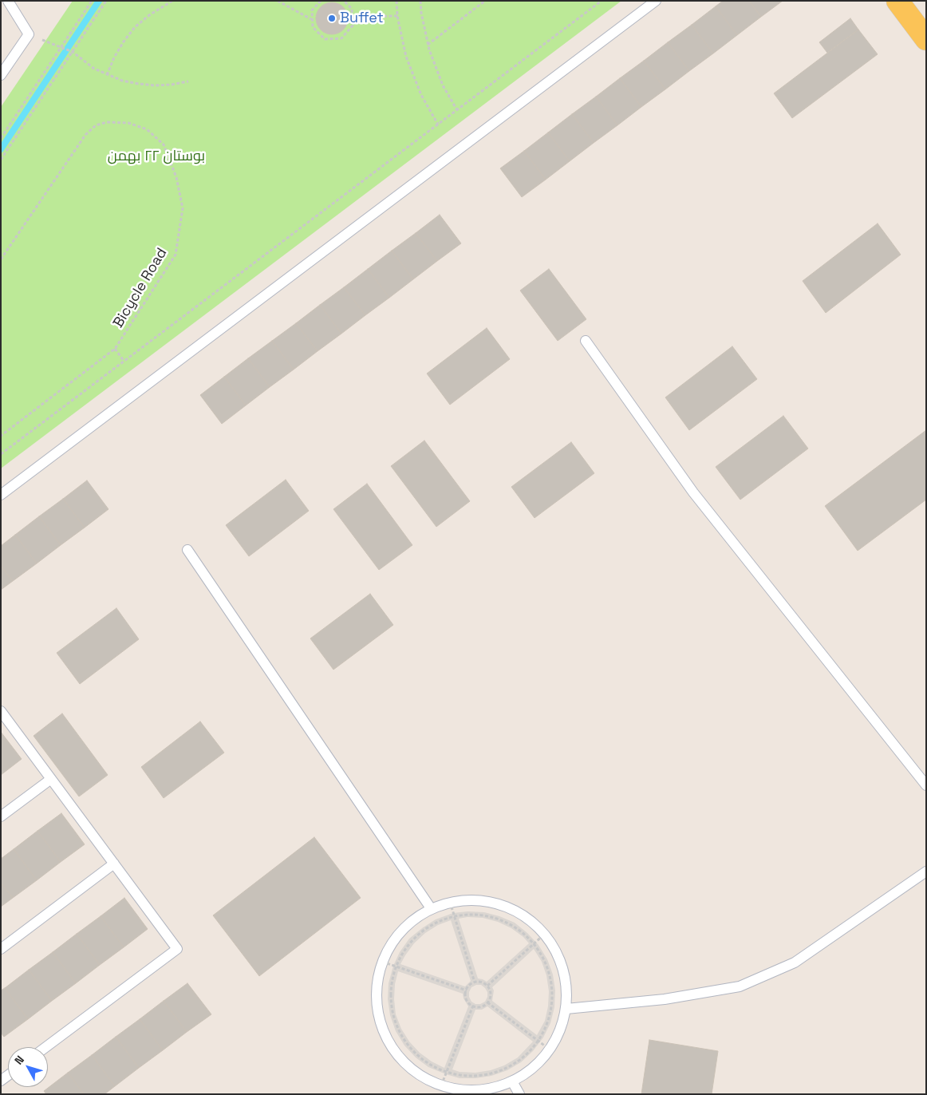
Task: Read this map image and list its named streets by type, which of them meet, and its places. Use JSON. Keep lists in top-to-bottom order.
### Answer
{
  "streets": {
    "path": ["Bicycle Road"]
  },
  "parks": ["بوستان ۲۲ بهمن"],
  "places": ["Buffet"],
  "north": "top left"
}
